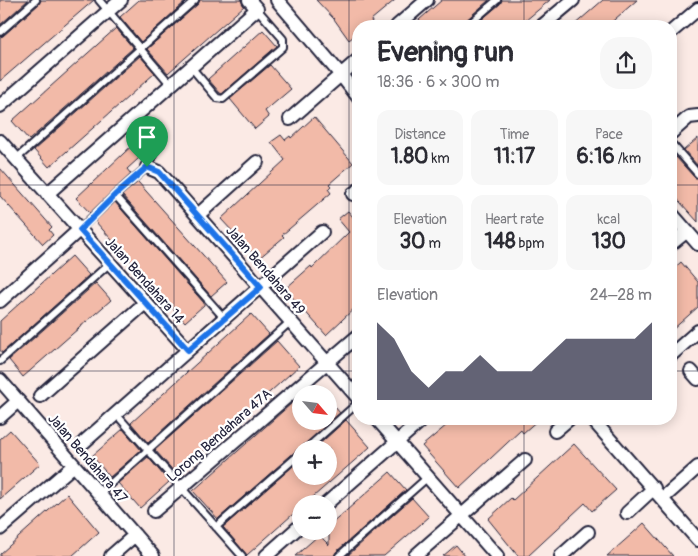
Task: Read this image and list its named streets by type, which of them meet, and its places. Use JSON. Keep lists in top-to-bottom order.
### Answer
{
  "streets": {
    "street": [
      "Jalan Bendahara 49",
      "Jalan Bendahara 14",
      "Lorong Bendahara 47A",
      "Jalan Bendahara 47"
    ]
  },
  "crossings": [
    ["Jalan Bendahara 49", "Lorong Bendahara 47A"]
  ],
  "north": "bottom right",
  "page": {
    "heading": ["Evening run", "18:36 · 6 × 300 m"],
    "stats": [
      ["Distance", "1.80 km"],
      ["Time", "11:17"],
      ["Pace", "6:16 /km"],
      ["Elevation", "30 m"],
      ["Heart rate", "148 bpm"],
      ["kcal", "130"]
    ],
    "chart": ["Elevation", "24–28 m"],
    "map_buttons": ["+", "−"]
  }
}
